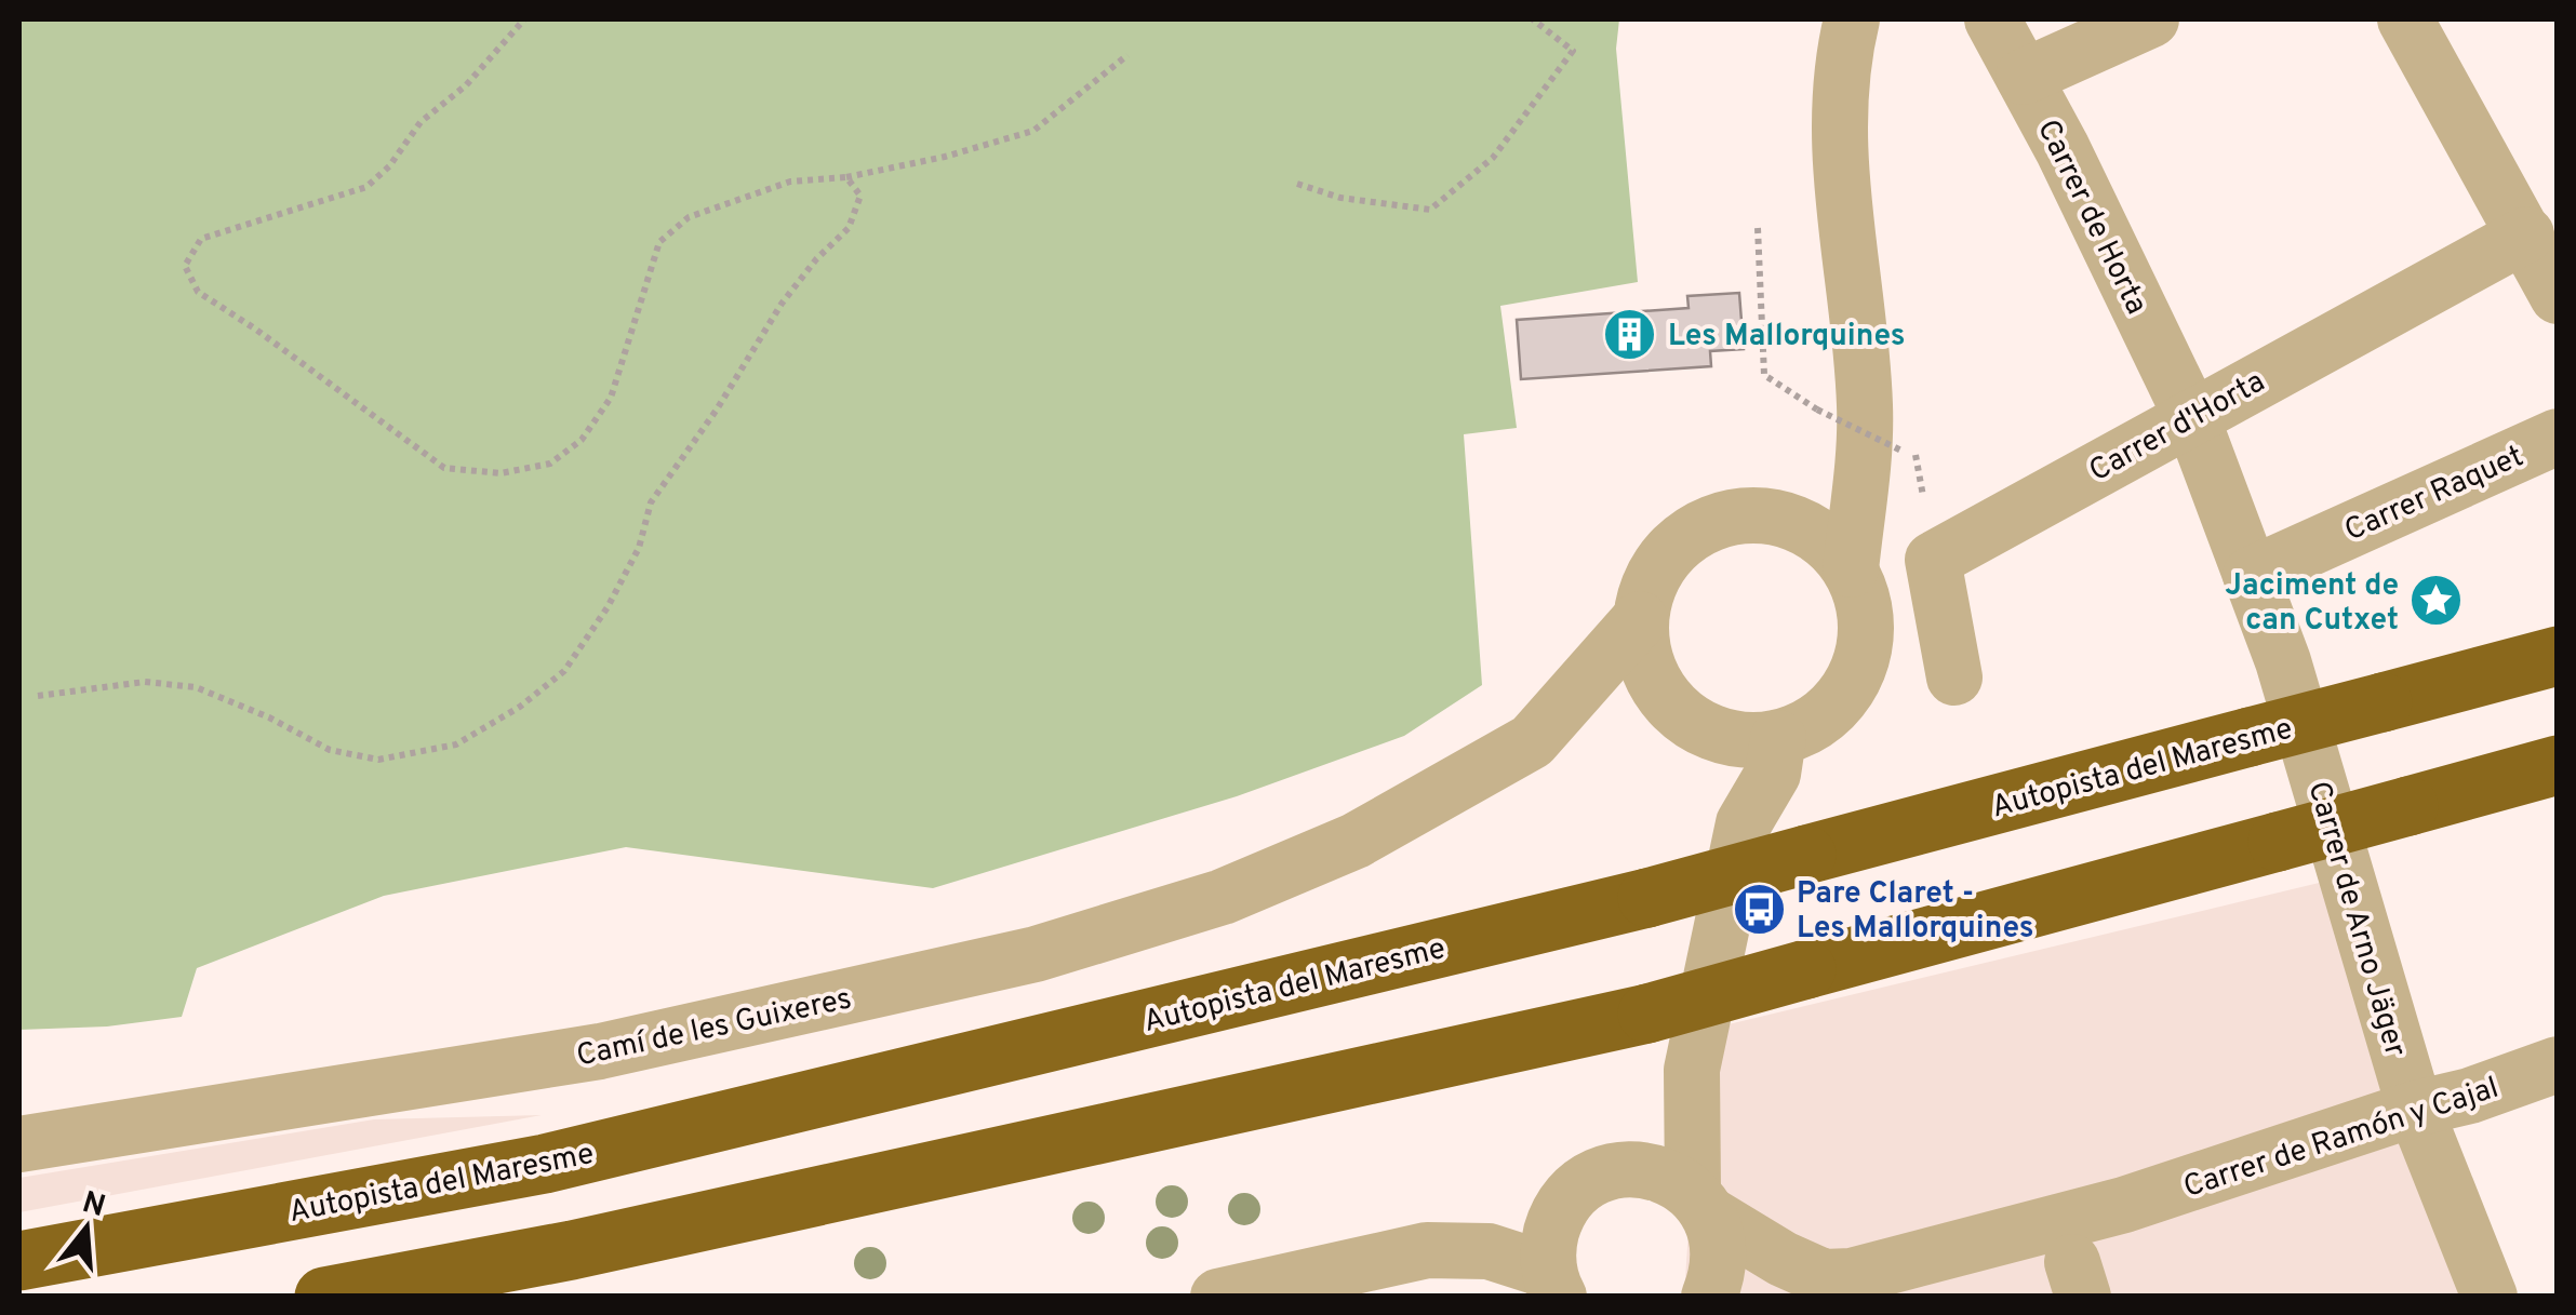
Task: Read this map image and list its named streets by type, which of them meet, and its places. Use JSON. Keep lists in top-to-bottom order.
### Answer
{
  "streets": {
    "highway": ["Autopista del Maresme"],
    "street": [
      "Carrer de Horta",
      "Carrer d'Horta",
      "Carrer Raquet",
      "Carrer de Arno Jäger",
      "Camí de les Guixeres",
      "Carrer de Ramón y Cajal"
    ]
  },
  "crossings": [
    ["Carrer de Horta", "Carrer d'Horta"],
    ["Carrer de Horta", "Carrer de Arno Jäger"],
    ["Carrer d'Horta", "Carrer de Arno Jäger"],
    ["Carrer Raquet", "Carrer de Arno Jäger"],
    ["Carrer de Arno Jäger", "Carrer de Ramón y Cajal"]
  ],
  "places": {
    "building": ["Les Mallorquines"],
    "place": ["Jaciment de can Cutxet"],
    "bus stop": ["Pare Claret - Les Mallorquines"]
  },
  "north": "top"
}
